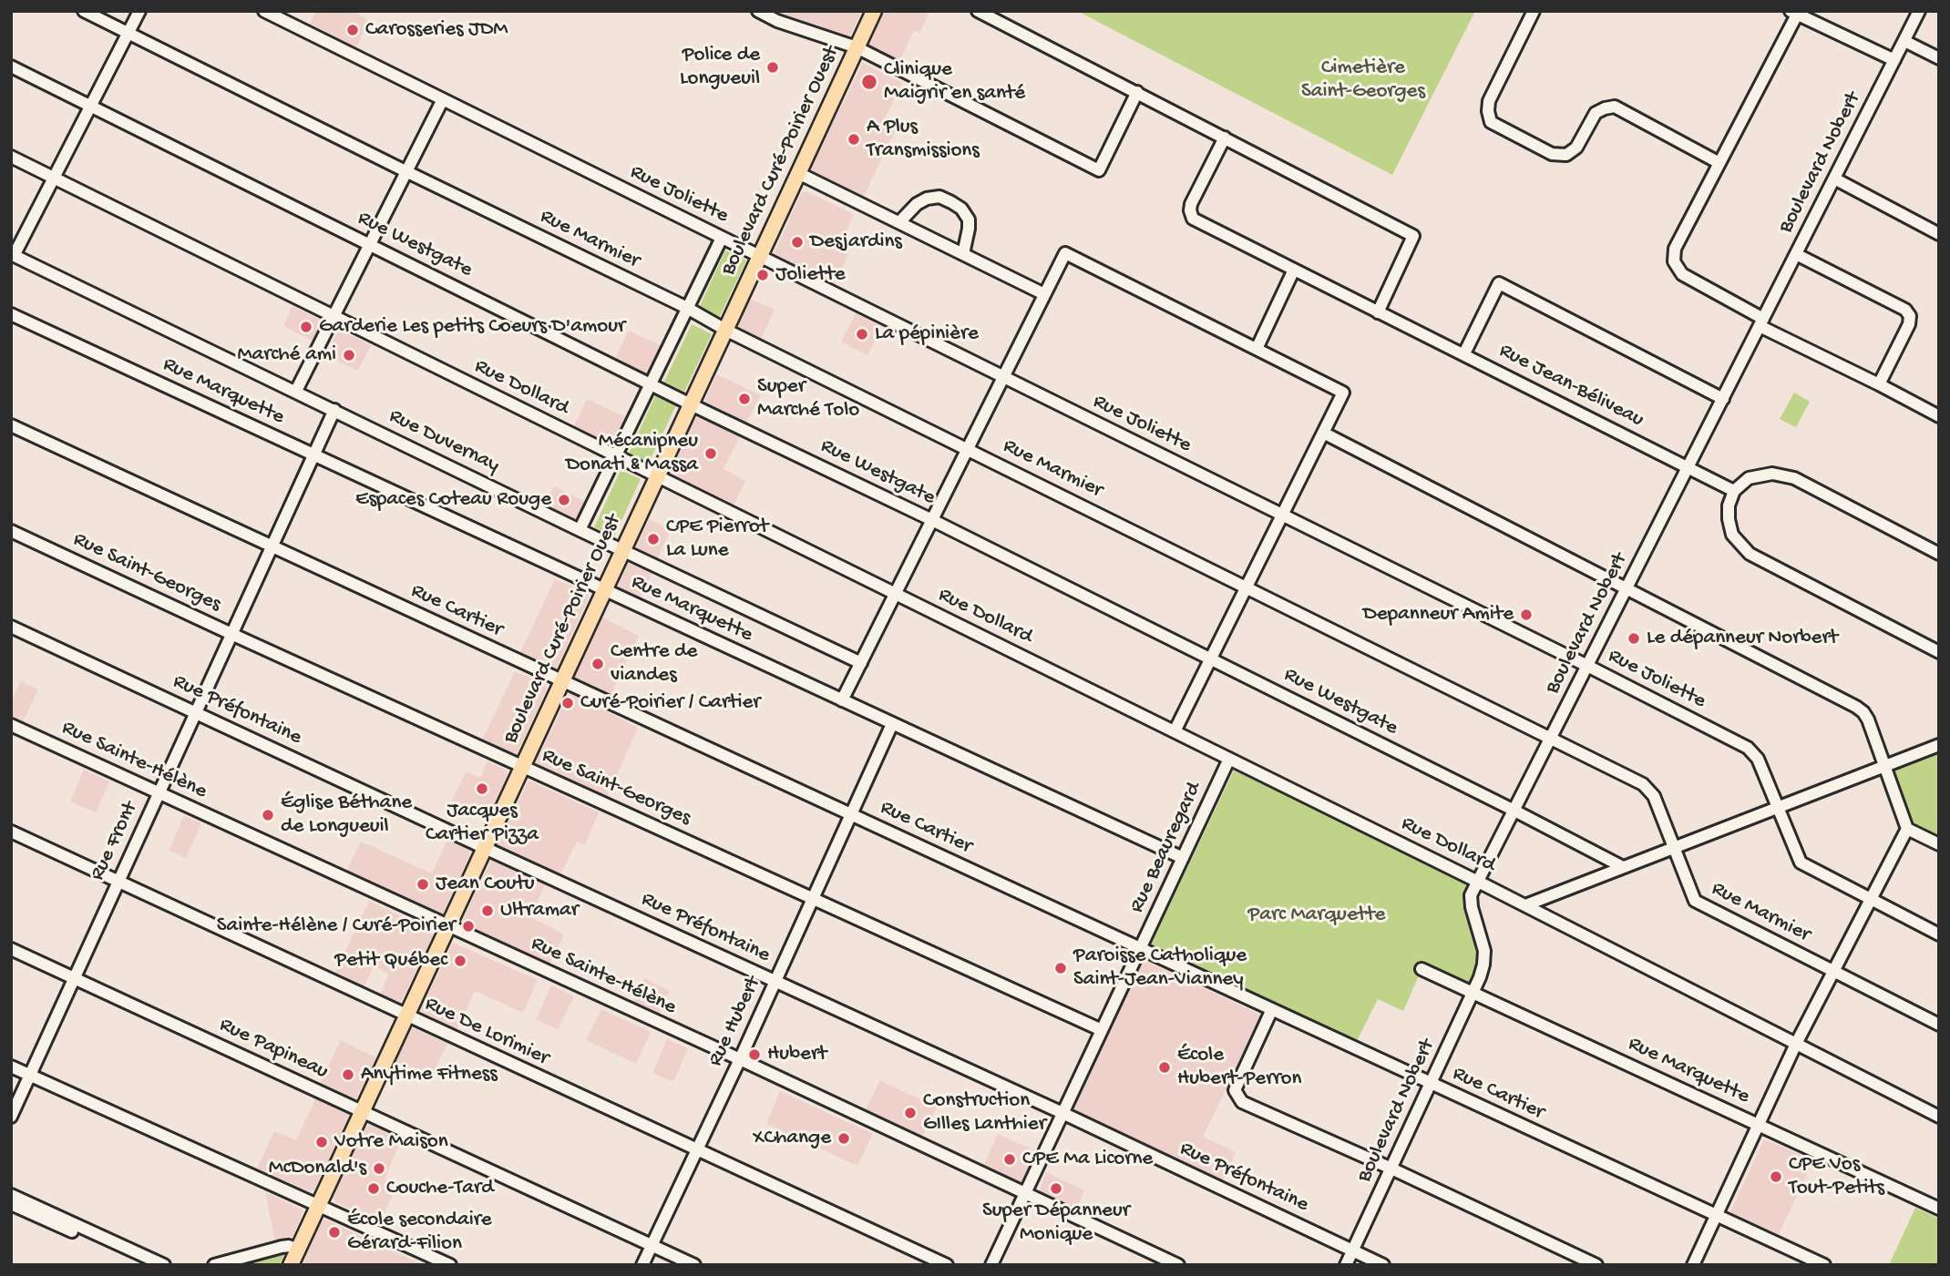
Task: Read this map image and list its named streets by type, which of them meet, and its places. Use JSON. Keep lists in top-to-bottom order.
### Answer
{
  "streets": {
    "main road": ["Boulevard Curé-Poirier Ouest"],
    "street": [
      "Boulevard Nobert",
      "Rue Joliette",
      "Rue Marmier",
      "Rue Westgate",
      "Rue Jean-Béliveau",
      "Rue Dollard",
      "Rue Marquette",
      "Rue Duvernay",
      "Rue Saint-Georges",
      "Rue Cartier",
      "Rue Préfontaine",
      "Rue Sainte-Hélène",
      "Rue Front",
      "Rue Beauregard",
      "Rue Hubert",
      "Rue De Lorimier",
      "Rue Papineau"
    ]
  },
  "crossings": [
    ["Boulevard Curé-Poirier Ouest", "Rue Joliette"],
    ["Boulevard Curé-Poirier Ouest", "Rue Marmier"],
    ["Boulevard Curé-Poirier Ouest", "Rue Westgate"],
    ["Boulevard Curé-Poirier Ouest", "Rue Dollard"],
    ["Boulevard Curé-Poirier Ouest", "Rue Marquette"],
    ["Boulevard Curé-Poirier Ouest", "Rue Duvernay"],
    ["Boulevard Curé-Poirier Ouest", "Rue Saint-Georges"],
    ["Boulevard Curé-Poirier Ouest", "Rue Cartier"],
    ["Boulevard Curé-Poirier Ouest", "Rue Préfontaine"],
    ["Boulevard Curé-Poirier Ouest", "Rue Sainte-Hélène"],
    ["Boulevard Curé-Poirier Ouest", "Rue De Lorimier"],
    ["Boulevard Curé-Poirier Ouest", "Rue Papineau"],
    ["Boulevard Nobert", "Rue Joliette"],
    ["Boulevard Nobert", "Rue Marmier"],
    ["Boulevard Nobert", "Rue Westgate"],
    ["Boulevard Nobert", "Rue Jean-Béliveau"],
    ["Boulevard Nobert", "Rue Dollard"],
    ["Boulevard Nobert", "Rue Marquette"],
    ["Boulevard Nobert", "Rue Cartier"],
    ["Boulevard Nobert", "Rue Préfontaine"],
    ["Rue Dollard", "Rue Beauregard"],
    ["Rue Marquette", "Rue Front"],
    ["Rue Marquette", "Rue Beauregard"],
    ["Rue Marquette", "Rue Hubert"],
    ["Rue Duvernay", "Rue Front"],
    ["Rue Saint-Georges", "Rue Front"],
    ["Rue Saint-Georges", "Rue Beauregard"],
    ["Rue Saint-Georges", "Rue Hubert"],
    ["Rue Cartier", "Rue Front"],
    ["Rue Cartier", "Rue Beauregard"],
    ["Rue Cartier", "Rue Hubert"],
    ["Rue Préfontaine", "Rue Front"],
    ["Rue Préfontaine", "Rue Beauregard"],
    ["Rue Préfontaine", "Rue Hubert"],
    ["Rue Sainte-Hélène", "Rue Front"],
    ["Rue Sainte-Hélène", "Rue Beauregard"],
    ["Rue Sainte-Hélène", "Rue Hubert"],
    ["Rue Front", "Rue De Lorimier"],
    ["Rue Front", "Rue Papineau"],
    ["Rue Hubert", "Rue De Lorimier"],
    ["Rue Hubert", "Rue Papineau"]
  ],
  "parks": ["Cimetière Saint-Georges", "Parc Marquette"],
  "places": [
    "Carosseries JDM",
    "Police de Longueuil",
    "Clinique Maigrir en santé",
    "A Plus Transmissions",
    "Desjardins",
    "Joliette",
    "Garderie Les petits Coeurs D'amour",
    "La pépinière",
    "Marché ami",
    "Super Marché Tolo",
    "Mécanipneu Donati & Massa",
    "Espaces Coteau Rouge",
    "CPE Pierrot La Lune",
    "Depanneur Amite",
    "Le dépanneur Norbert",
    "Centre de viandes",
    "Curé-Poirier / Cartier",
    "Jacques Cartier Pizza",
    "Église Béthane de Longueuil",
    "Jean Coutu",
    "Ultramar",
    "Sainte-Hélène / Curé-Poirier",
    "Petit Québec",
    "Paroisse Catholique Saint-Jean-Vianney",
    "Hubert",
    "École Hubert-Perron",
    "Anytime Fitness",
    "Construction GIlles Lanthier",
    "XChange",
    "Votre Maison",
    "CPE Ma Licorne",
    "McDonald's",
    "CPE Vos Tout-Petits",
    "Couche-Tard",
    "Super Dépanneur Monique",
    "École secondaire Gérard-Filion"
  ]
}
